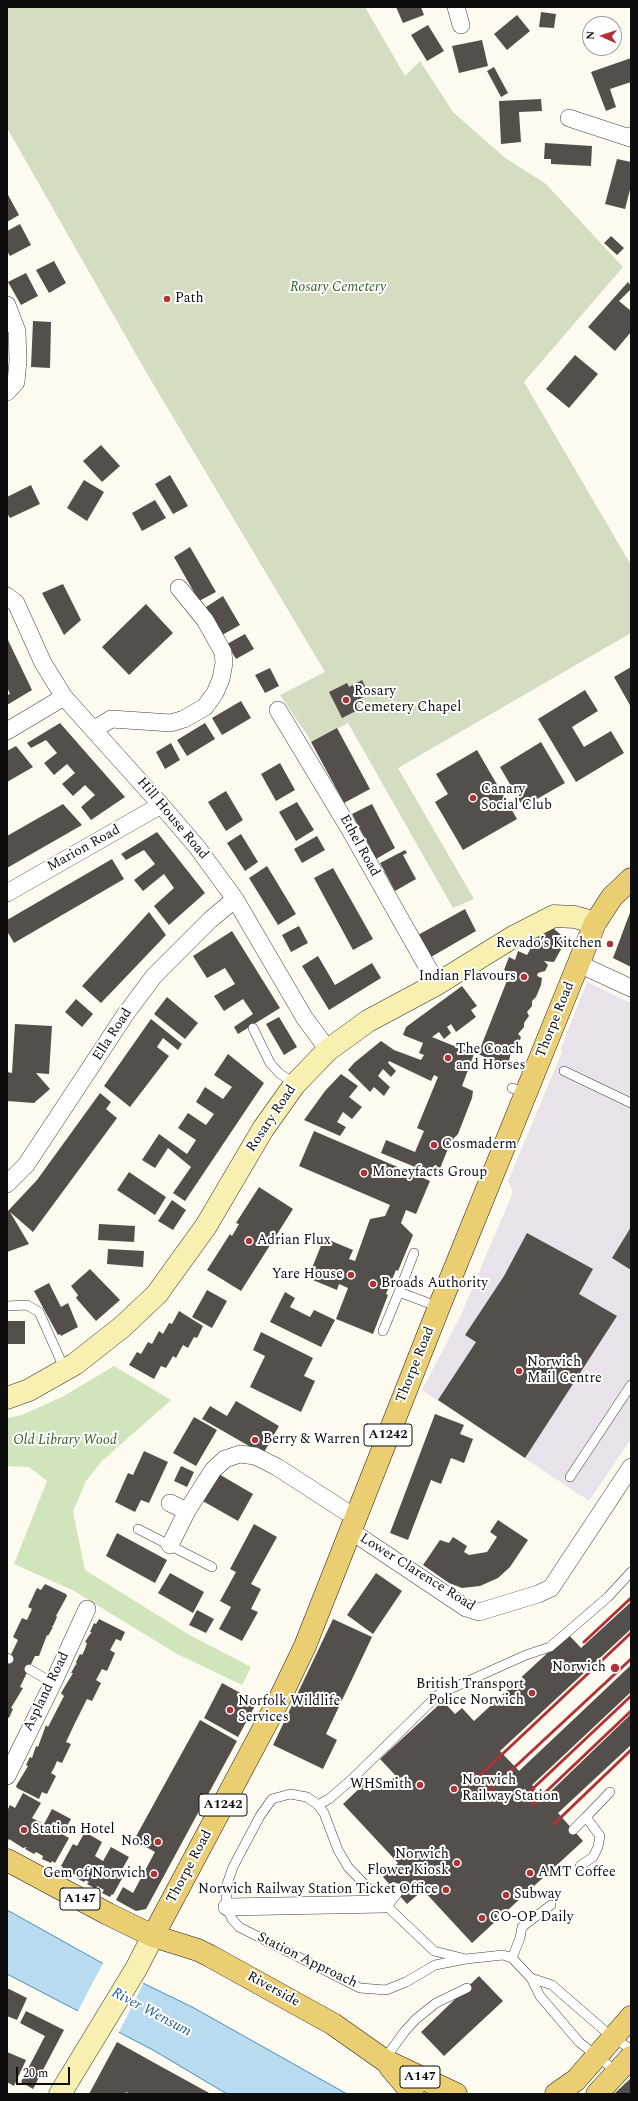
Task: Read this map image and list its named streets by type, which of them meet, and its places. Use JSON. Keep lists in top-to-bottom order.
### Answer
{
  "streets": {
    "main road": [
      "Thorpe Road",
      "A1242",
      "A147",
      "Riverside"
    ],
    "street": [
      "Hill House Road",
      "Ethel Road",
      "Marion Road",
      "Ella Road",
      "Rosary Road",
      "Lower Clarence Road",
      "Aspland Road"
    ],
    "lane": ["Station Approach"]
  },
  "crossings": [
    ["Hill House Road", "Marion Road"],
    ["Hill House Road", "Ella Road"],
    ["Hill House Road", "Rosary Road"],
    ["Ethel Road", "Rosary Road"],
    ["Thorpe Road", "Rosary Road"],
    ["Thorpe Road", "Lower Clarence Road"],
    ["Thorpe Road", "A147"],
    ["Thorpe Road", "Riverside"],
    ["A147", "Riverside"]
  ],
  "water": ["River Wensum"],
  "parks": ["Rosary Cemetery", "Old Library Wood"],
  "places": [
    "Path",
    "Rosary Cemetery Chapel",
    "Canary Social Club",
    "Revado’s Kitchen",
    "Indian Flavours",
    "The Coach and Horses",
    "Cosmaderm",
    "Moneyfacts Group",
    "Adrian Flux",
    "Yare House",
    "Broads Authority",
    "Norwich Mail Centre",
    "Berry & Warren",
    "Norwich",
    "British Transport Police Norwich",
    "Norfolk Wildlife Services",
    "WHSmith",
    "Norwich Railway Station",
    "Station Hotel",
    "No.8",
    "Norwich Flower Kiosk",
    "AMT Coffee",
    "Gem of Norwich",
    "Norwich Railway Station Ticket Office",
    "Subway",
    "CO-OP Daily"
  ],
  "scale_bar": "20 m",
  "north": "left"
}
